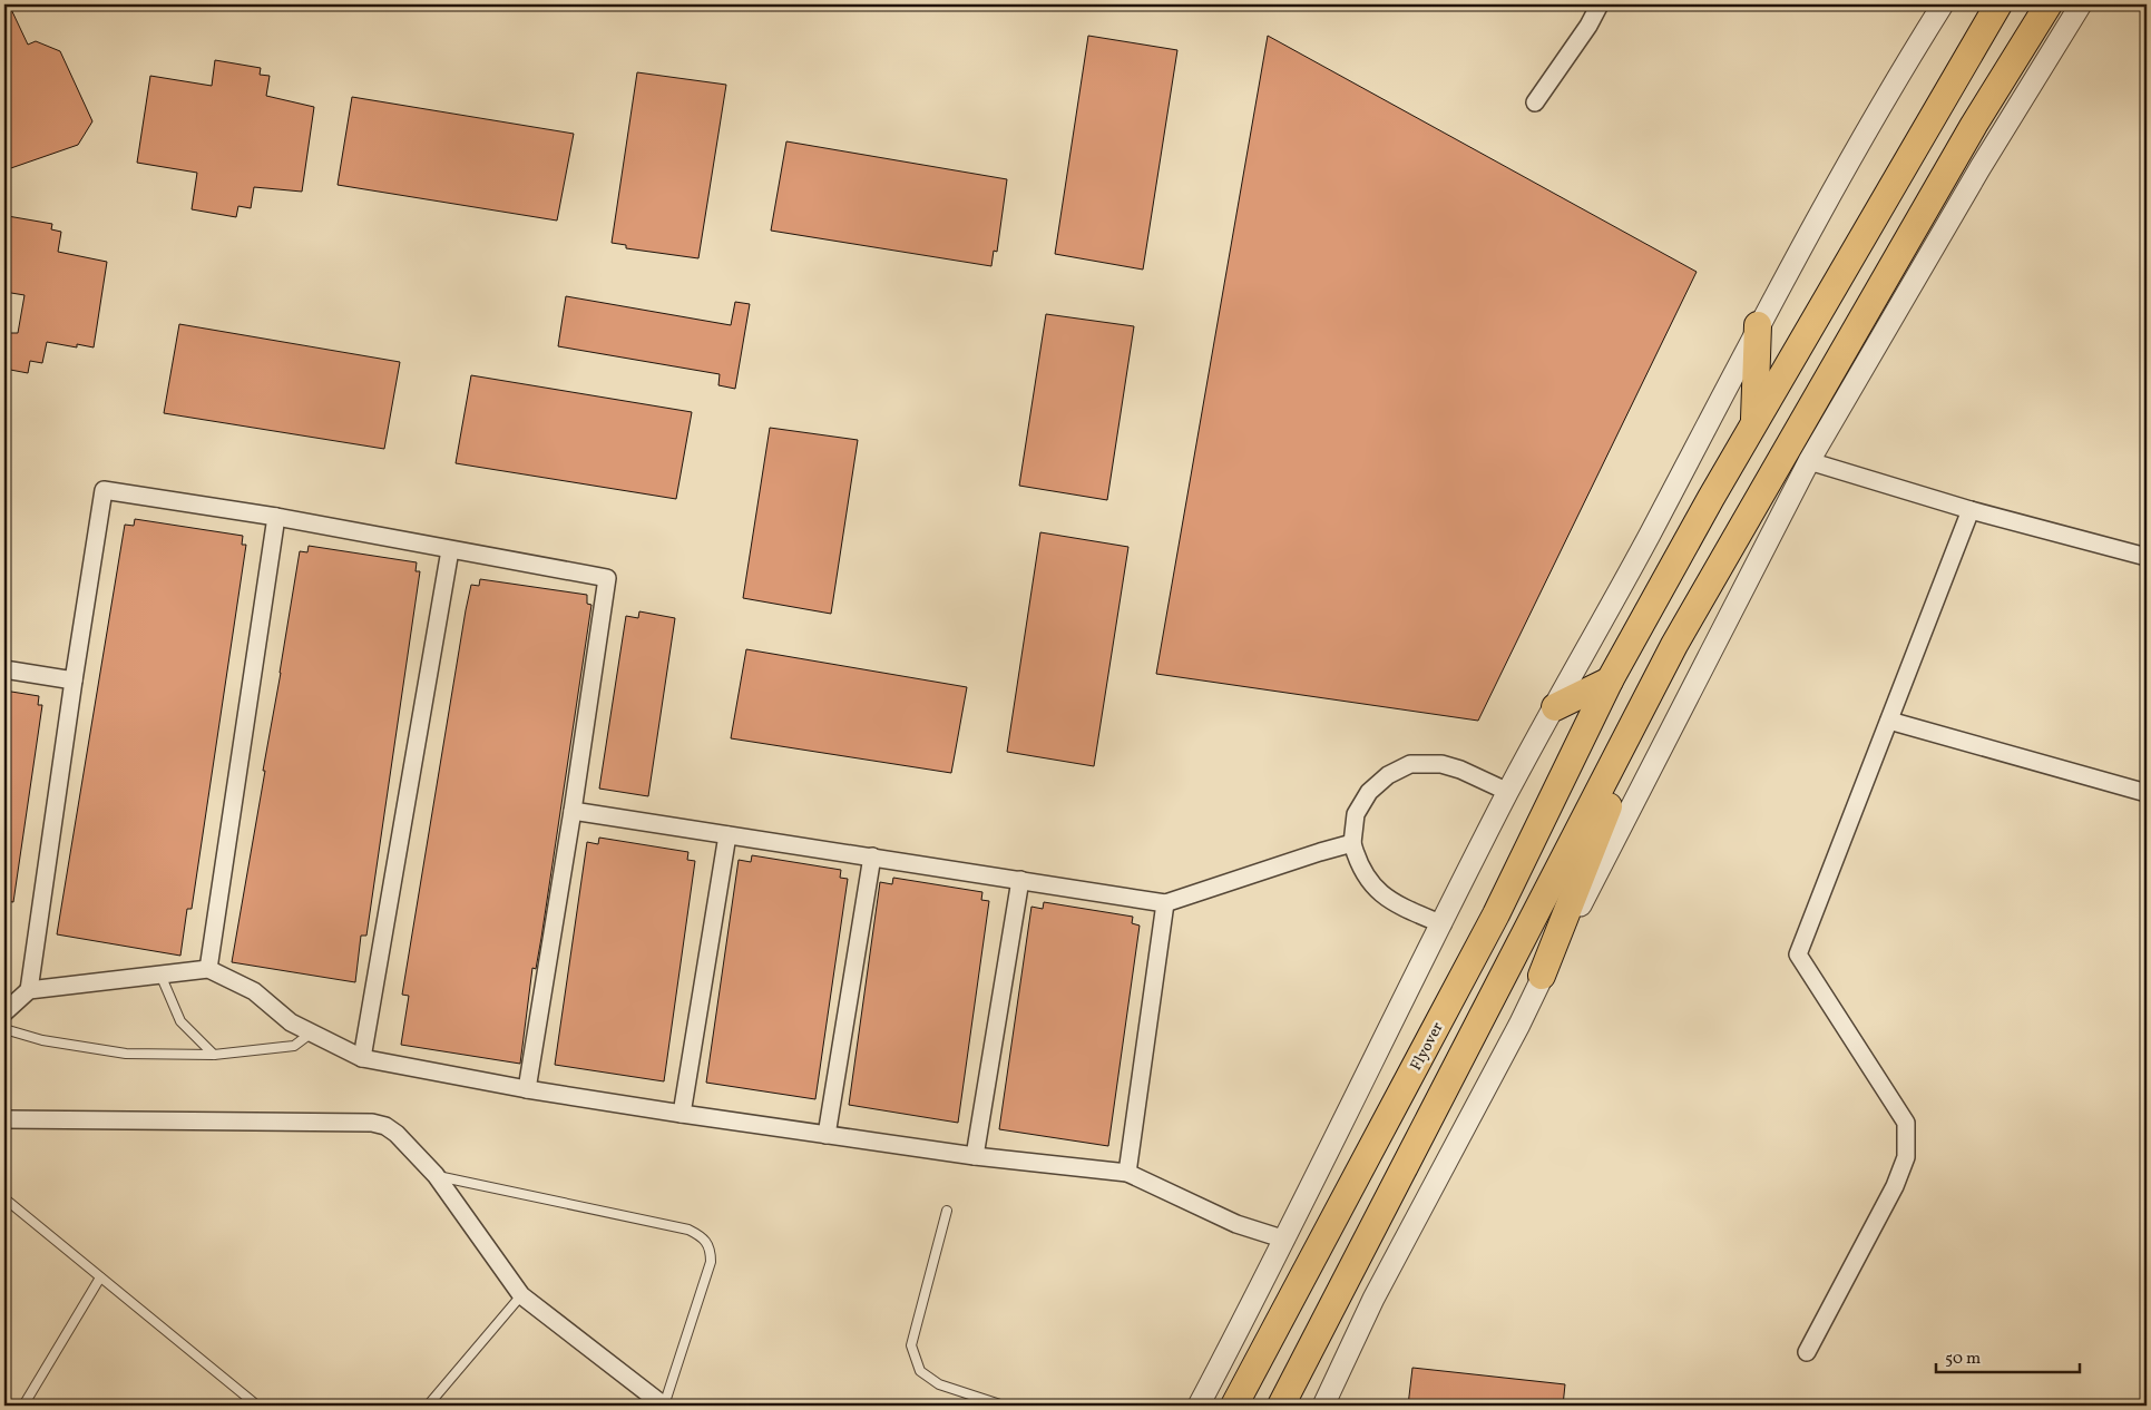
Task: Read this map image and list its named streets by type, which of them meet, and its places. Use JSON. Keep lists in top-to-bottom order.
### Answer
{
  "streets": {
    "highway": ["Flyover"]
  },
  "scale_bar": "50 m"
}
